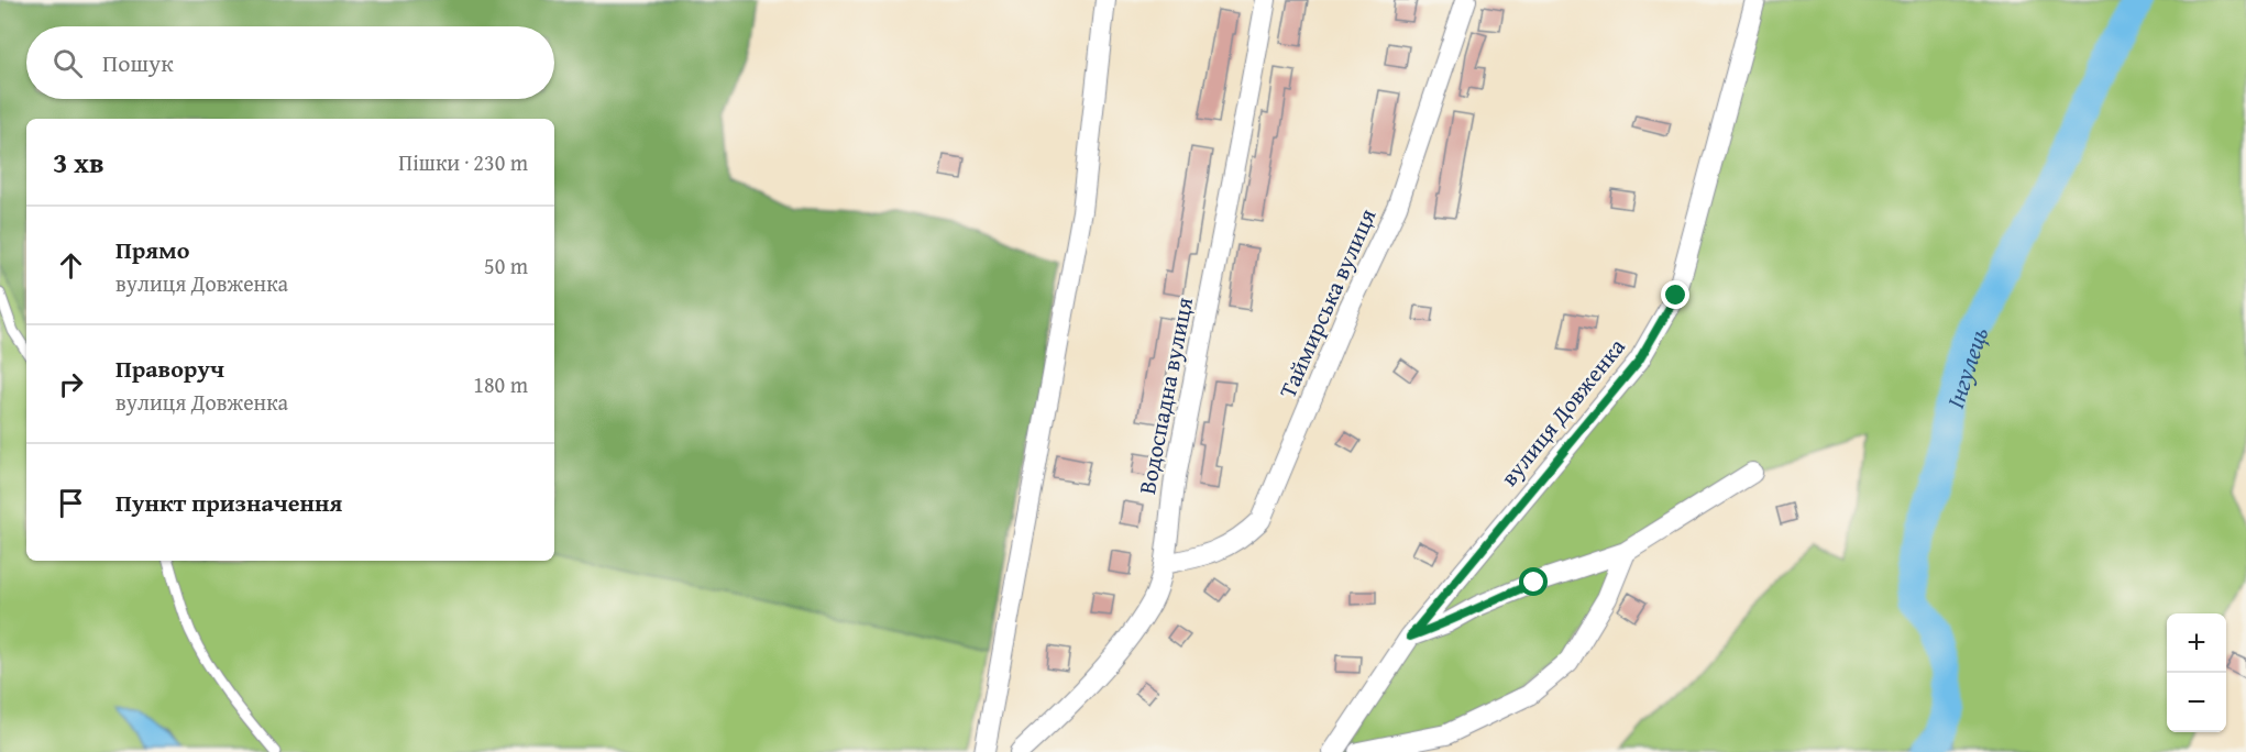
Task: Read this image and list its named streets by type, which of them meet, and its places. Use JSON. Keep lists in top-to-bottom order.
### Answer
{
  "streets": {
    "street": ["Таймирська вулиця", "Водоспадна вулиця", "вулиця Довженка"]
  },
  "crossings": [
    ["Таймирська вулиця", "Водоспадна вулиця"]
  ],
  "water": ["Інгулець"],
  "page": {
    "search": "Пошук",
    "heading": ["3 хв", "Пішки · 230 m"],
    "list": [
      ["Прямо", "вулиця Довженка", "50 m"],
      ["Праворуч", "вулиця Довженка", "180 m"],
      "Пункт призначення"
    ],
    "map_buttons": ["+", "−"]
  }
}
